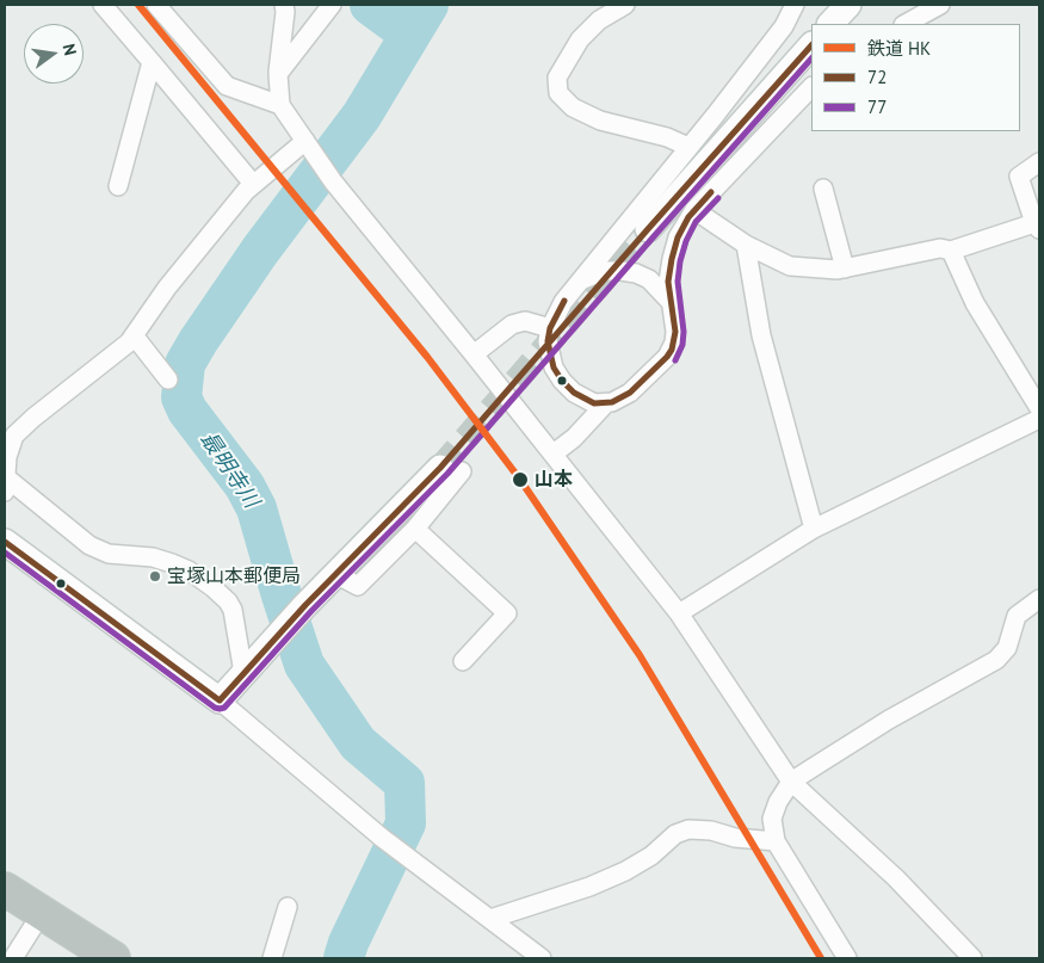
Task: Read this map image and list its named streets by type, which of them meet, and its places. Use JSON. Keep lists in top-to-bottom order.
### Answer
{
  "water": ["最明寺川"],
  "places": ["山本", "宝塚山本郵便局"],
  "lines": ["rail line HK", "transit line 72", "transit line 77"],
  "legend": ["鉄道 HK", "72", "77"],
  "north": "right"
}
